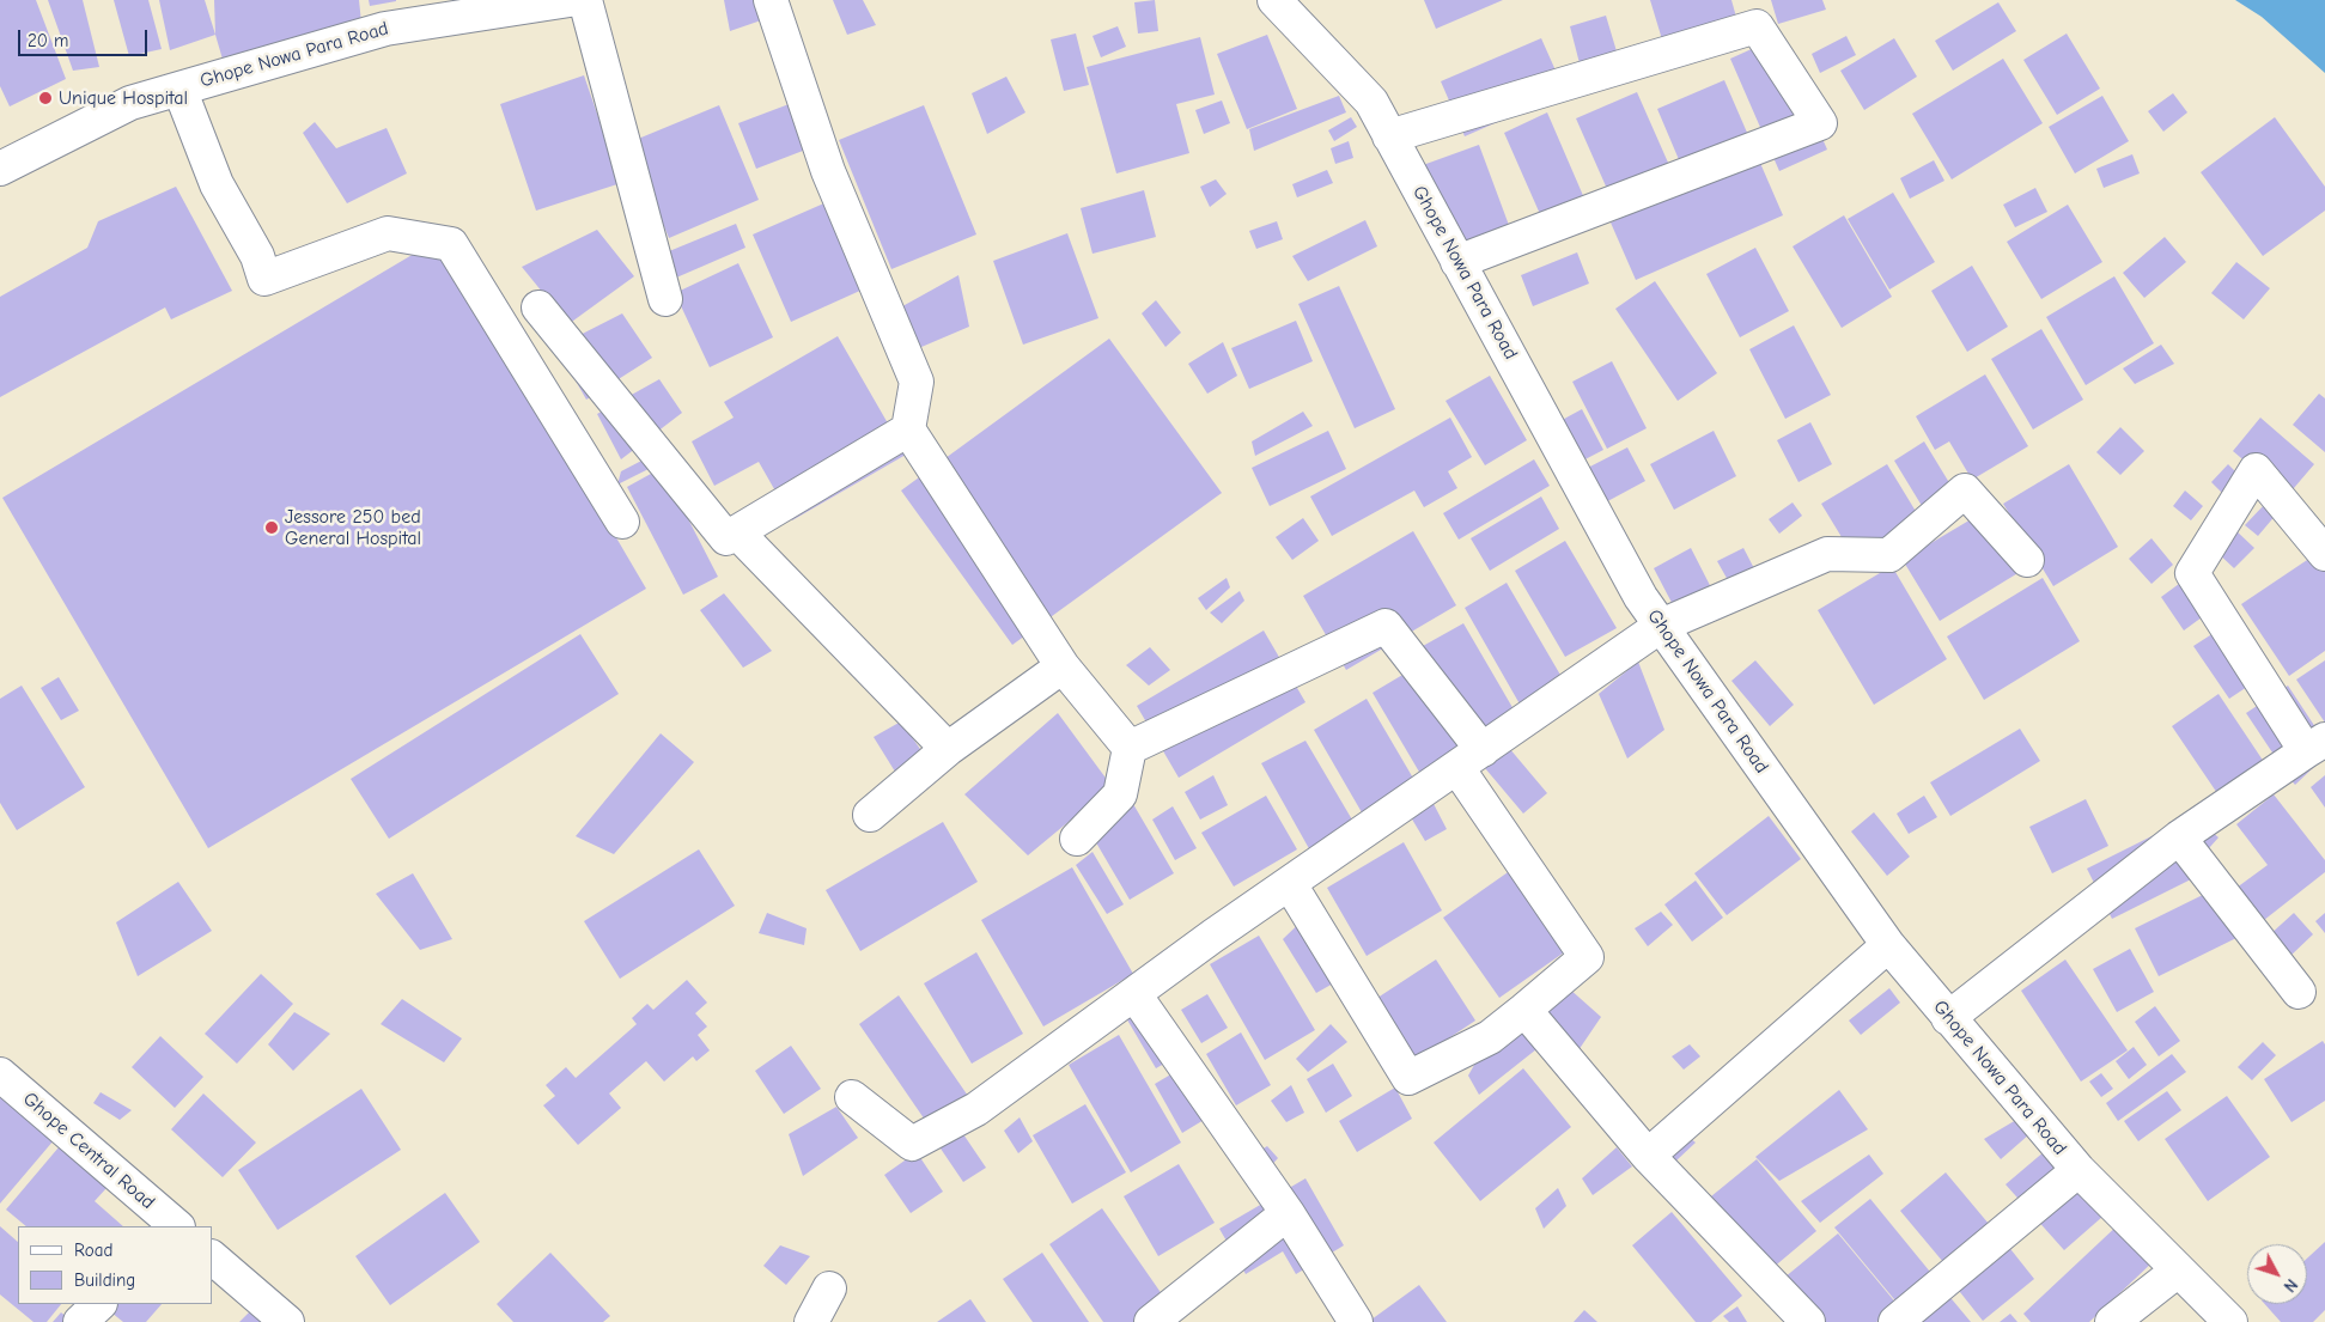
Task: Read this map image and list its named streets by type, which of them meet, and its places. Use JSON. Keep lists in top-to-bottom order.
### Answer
{
  "streets": {
    "street": ["Ghope Nowa Para Road", "Ghope Central Road"]
  },
  "places": ["Unique Hospital", "Jessore 250 bed General Hospital"],
  "legend": ["Road", "Building"],
  "scale_bar": "20 m",
  "north": "bottom right"
}
